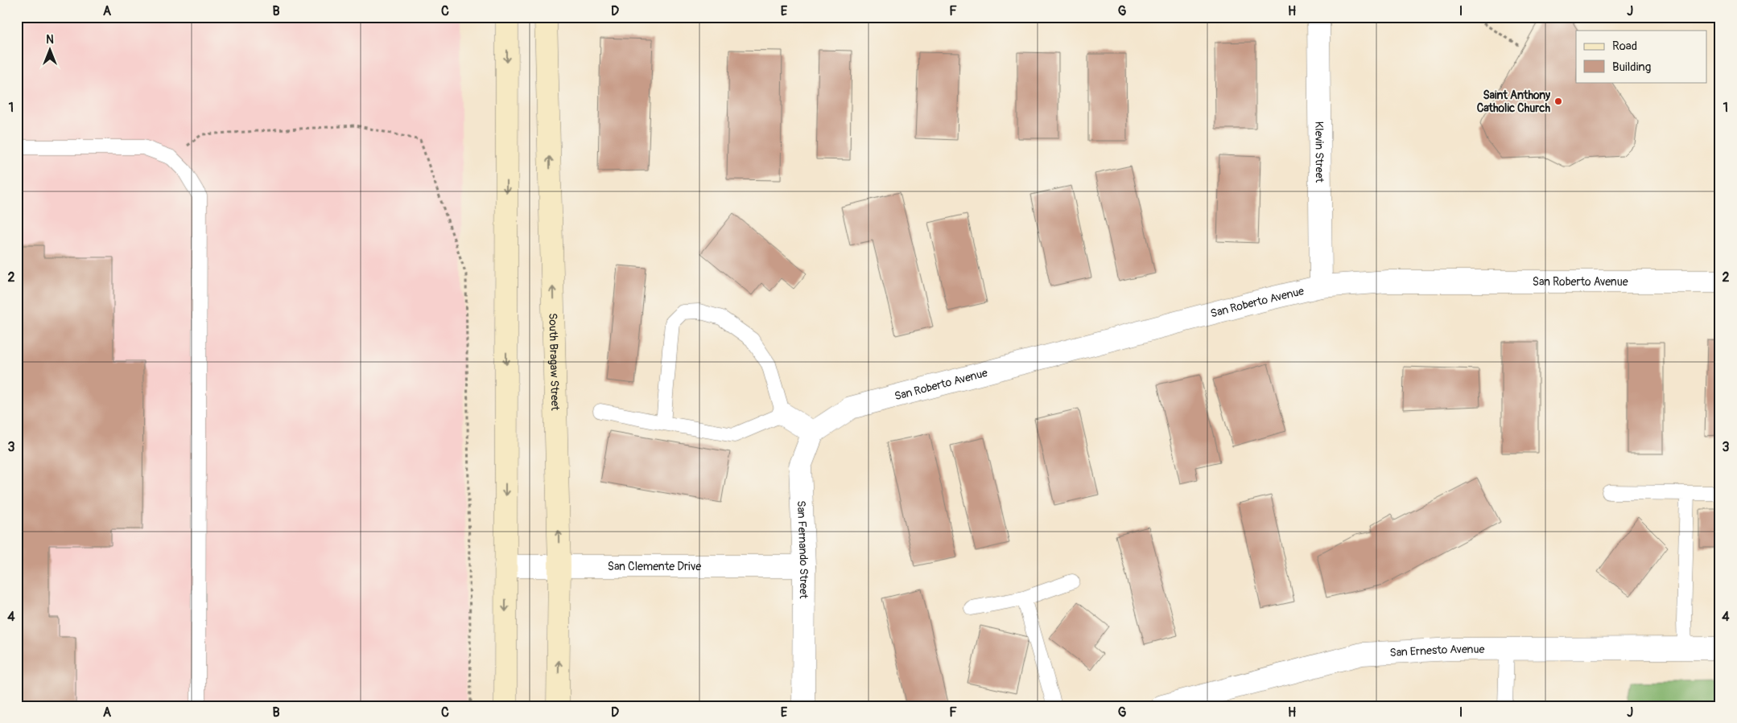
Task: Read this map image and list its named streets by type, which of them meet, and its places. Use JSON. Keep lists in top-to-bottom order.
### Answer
{
  "streets": {
    "main road": ["South Bragaw Street"],
    "street": [
      "Klevin Street",
      "San Roberto Avenue",
      "San Fernando Street",
      "San Clemente Drive",
      "San Ernesto Avenue"
    ]
  },
  "crossings": [
    ["Klevin Street", "San Roberto Avenue"],
    ["San Roberto Avenue", "San Fernando Street"],
    ["South Bragaw Street", "San Clemente Drive"],
    ["San Fernando Street", "San Clemente Drive"]
  ],
  "places": ["Saint Anthony Catholic Church"],
  "legend": ["Road", "Building"],
  "north": "top",
  "grid": {
    "columns": [
      "A",
      "B",
      "C",
      "D",
      "E",
      "F",
      "G",
      "H",
      "I",
      "J"
    ],
    "rows": [
      "1",
      "2",
      "3",
      "4"
    ]
  }
}
